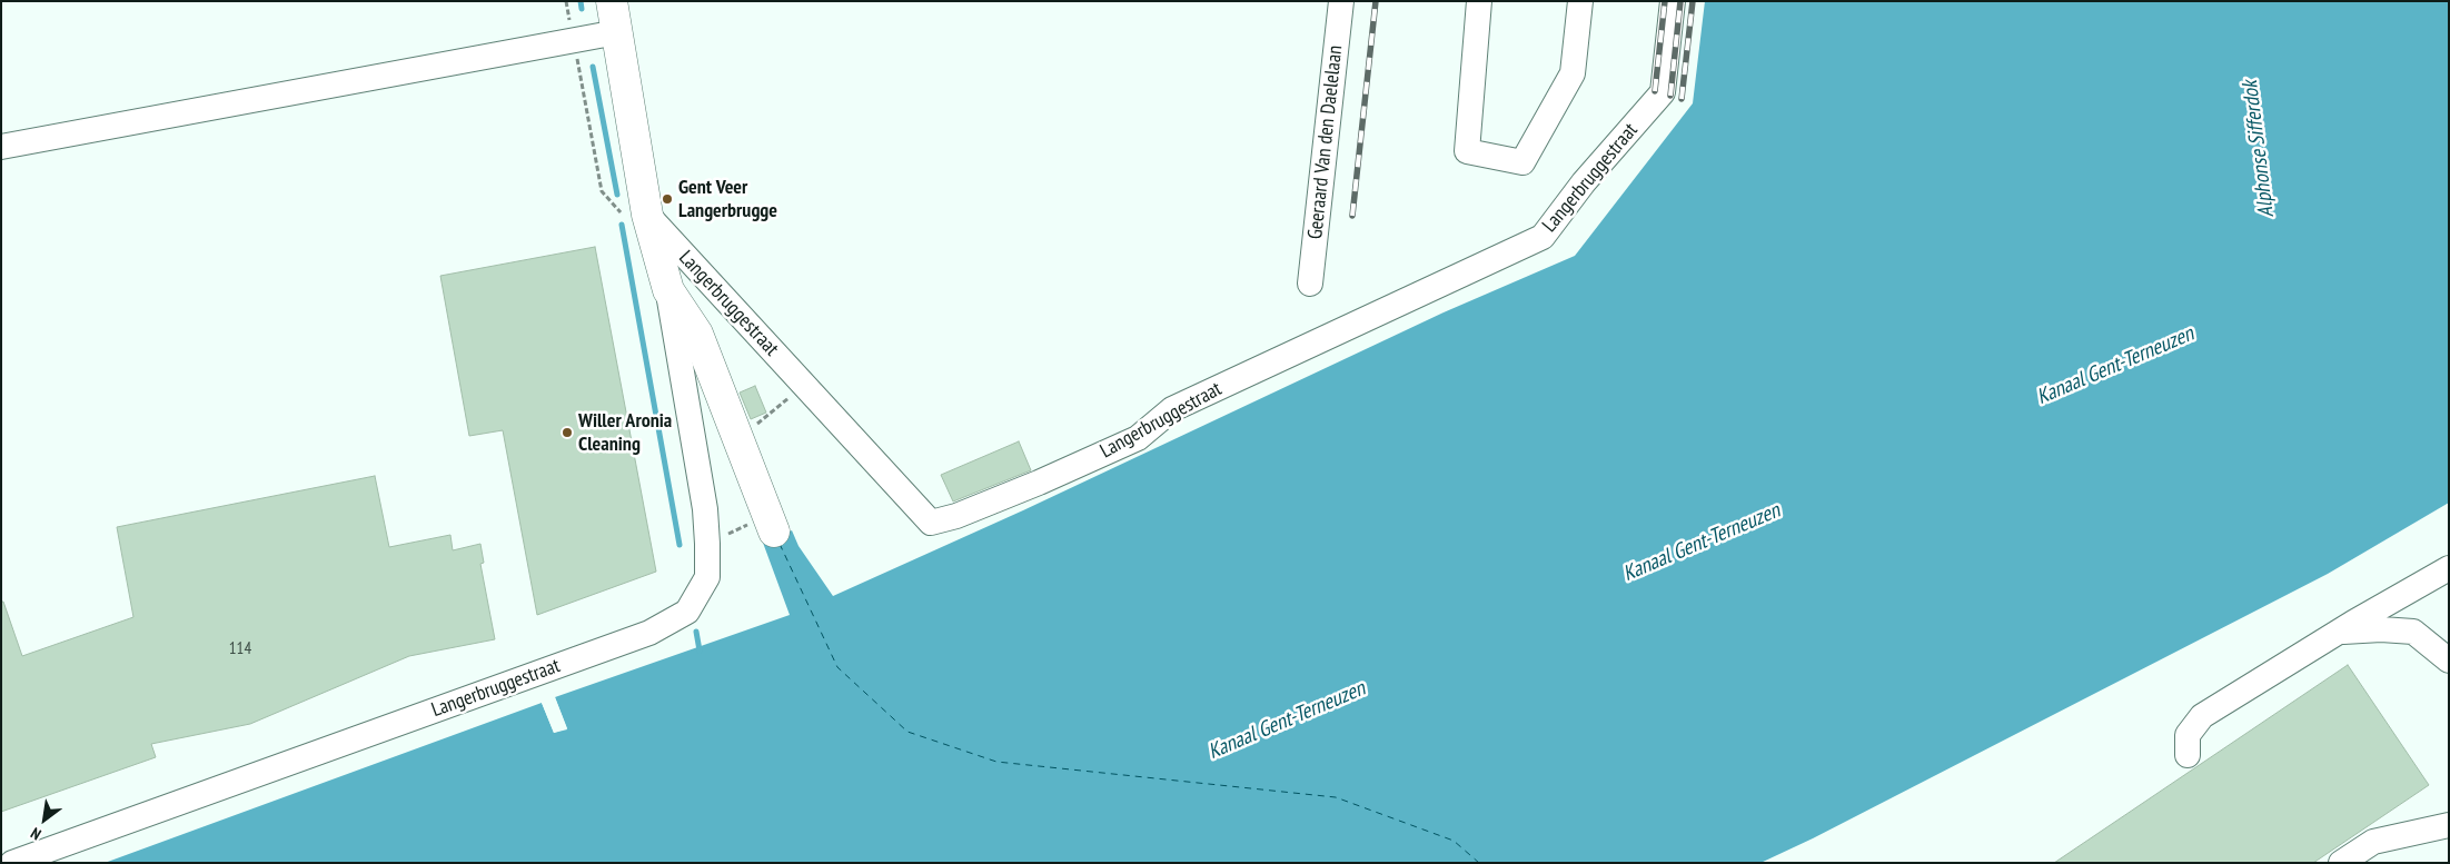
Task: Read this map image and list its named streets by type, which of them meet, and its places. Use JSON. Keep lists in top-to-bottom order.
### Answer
{
  "streets": {
    "main road": ["Langerbruggestraat"],
    "street": ["Geeraard Van den Daelelaan"]
  },
  "water": ["Alphonse Sifferdok", "Kanaal Gent-Terneuzen"],
  "places": ["Gent Veer Langerbrugge", "Willer Aronia Cleaning"],
  "house_numbers": ["114"],
  "north": "bottom left"
}
